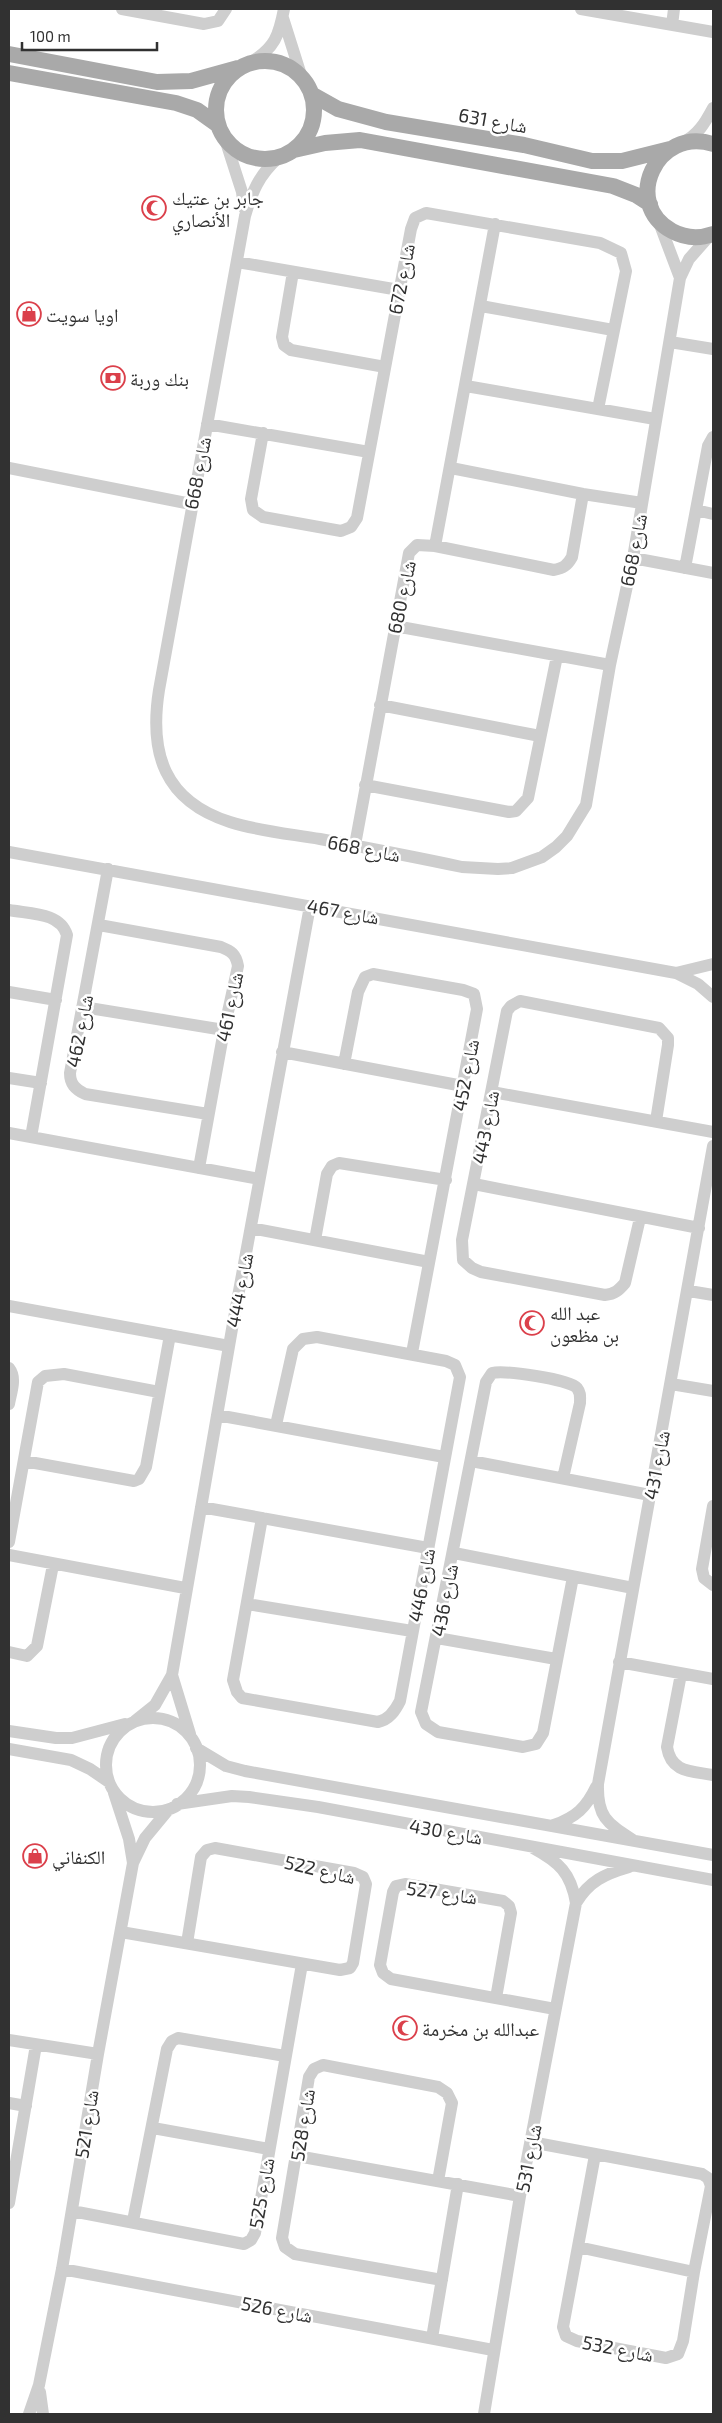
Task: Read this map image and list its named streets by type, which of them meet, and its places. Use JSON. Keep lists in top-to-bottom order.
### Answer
{
  "streets": {
    "main road": ["شارع 631"],
    "street": [
      "شارع 672",
      "شارع 668",
      "شارع 680",
      "شارع 467",
      "شارع 461",
      "شارع 462",
      "شارع 452",
      "شارع 443",
      "شارع 444",
      "شارع 431",
      "شارع 446",
      "شارع 436",
      "شارع 430",
      "شارع 522",
      "شارع 527",
      "شارع 521",
      "شارع 528",
      "شارع 531",
      "شارع 525",
      "شارع 526",
      "شارع 532"
    ]
  },
  "crossings": [
    ["شارع 631", "شارع 668"],
    ["شارع 668", "شارع 680"],
    ["شارع 467", "شارع 462"],
    ["شارع 467", "شارع 444"],
    ["شارع 461", "شارع 462"],
    ["شارع 452", "شارع 446"],
    ["شارع 444", "شارع 430"],
    ["شارع 444", "شارع 521"],
    ["شارع 431", "شارع 430"],
    ["شارع 430", "شارع 521"],
    ["شارع 430", "شارع 531"],
    ["شارع 522", "شارع 521"],
    ["شارع 522", "شارع 525"],
    ["شارع 527", "شارع 531"],
    ["شارع 521", "شارع 525"],
    ["شارع 521", "شارع 526"],
    ["شارع 531", "شارع 526"],
    ["شارع 531", "شارع 532"]
  ],
  "places": {
    "mosque": ["جابر بن عتيك الأنصاري", "عبد الله بن مظعون", "عبدالله بن مخرمة"],
    "shop": ["اويا سويت", "الكنفاني"],
    "bank": ["بنك وربة"]
  },
  "scale_bar": "100 m"
}
